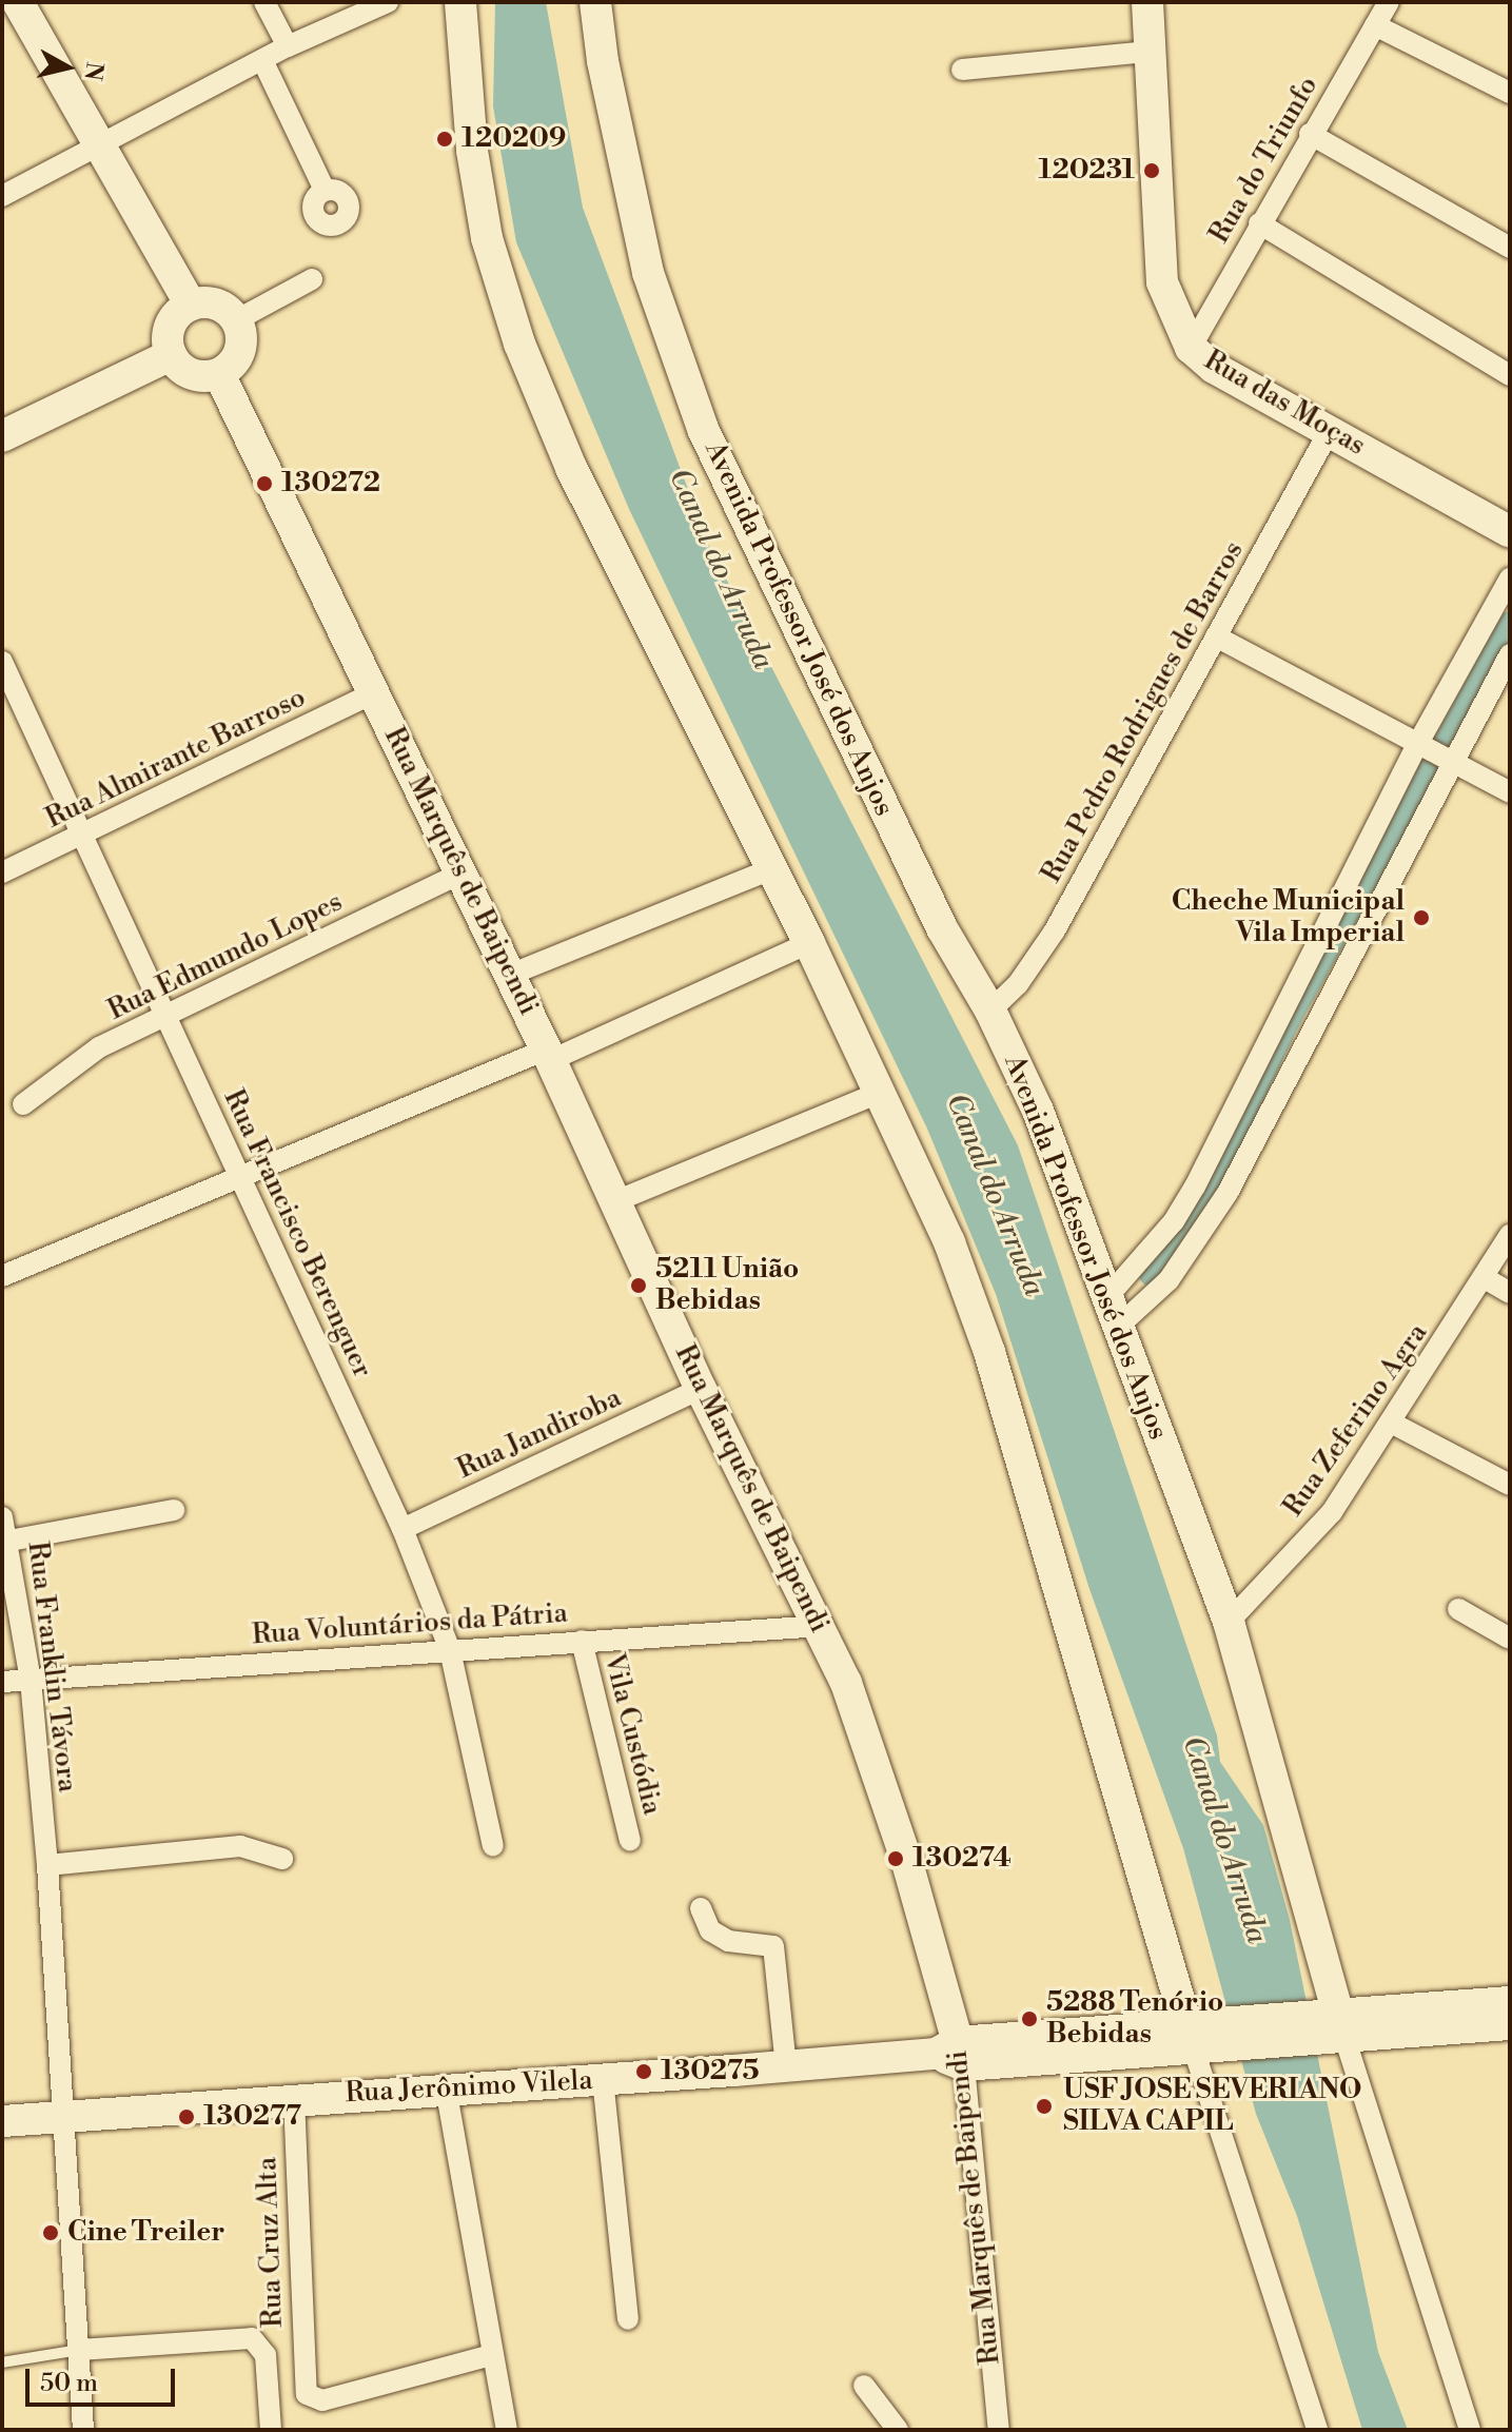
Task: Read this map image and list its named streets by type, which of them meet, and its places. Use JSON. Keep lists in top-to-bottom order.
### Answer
{
  "streets": {
    "main road": [
      "Rua das Moças",
      "Avenida Professor José dos Anjos",
      "Rua Marquês de Baipendi",
      "Rua Jerônimo Vilela"
    ],
    "street": [
      "Rua do Triunfo",
      "Rua Pedro Rodrigues de Barros",
      "Rua Almirante Barroso",
      "Rua Edmundo Lopes",
      "Rua Francisco Berenguer",
      "Rua Zeferino Agra",
      "Rua Jandiroba",
      "Rua Voluntários da Pátria",
      "Rua Franklin Távora",
      "Vila Custódia",
      "Rua Cruz Alta"
    ]
  },
  "crossings": [
    ["Rua do Triunfo", "Rua das Moças"],
    ["Rua das Moças", "Rua Pedro Rodrigues de Barros"],
    ["Avenida Professor José dos Anjos", "Rua Pedro Rodrigues de Barros"],
    ["Avenida Professor José dos Anjos", "Rua Zeferino Agra"],
    ["Avenida Professor José dos Anjos", "Rua Jerônimo Vilela"],
    ["Rua Almirante Barroso", "Rua Marquês de Baipendi"],
    ["Rua Almirante Barroso", "Rua Francisco Berenguer"],
    ["Rua Marquês de Baipendi", "Rua Edmundo Lopes"],
    ["Rua Marquês de Baipendi", "Rua Jandiroba"],
    ["Rua Marquês de Baipendi", "Rua Voluntários da Pátria"],
    ["Rua Marquês de Baipendi", "Rua Jerônimo Vilela"],
    ["Rua Edmundo Lopes", "Rua Francisco Berenguer"],
    ["Rua Francisco Berenguer", "Rua Jandiroba"],
    ["Rua Francisco Berenguer", "Rua Voluntários da Pátria"],
    ["Rua Voluntários da Pátria", "Rua Franklin Távora"],
    ["Rua Voluntários da Pátria", "Vila Custódia"],
    ["Rua Franklin Távora", "Rua Jerônimo Vilela"],
    ["Rua Jerônimo Vilela", "Rua Cruz Alta"]
  ],
  "water": ["Canal do Arruda"],
  "places": [
    "120209",
    "120231",
    "130272",
    "Cheche Municipal Vila Imperial",
    "5211 União Bebidas",
    "130274",
    "5288 Tenório Bebidas",
    "130275",
    "USF JOSE SEVERIANO SILVA CAPIL",
    "130277",
    "Cine Treiler"
  ],
  "scale_bar": "50 m",
  "north": "right"
}
